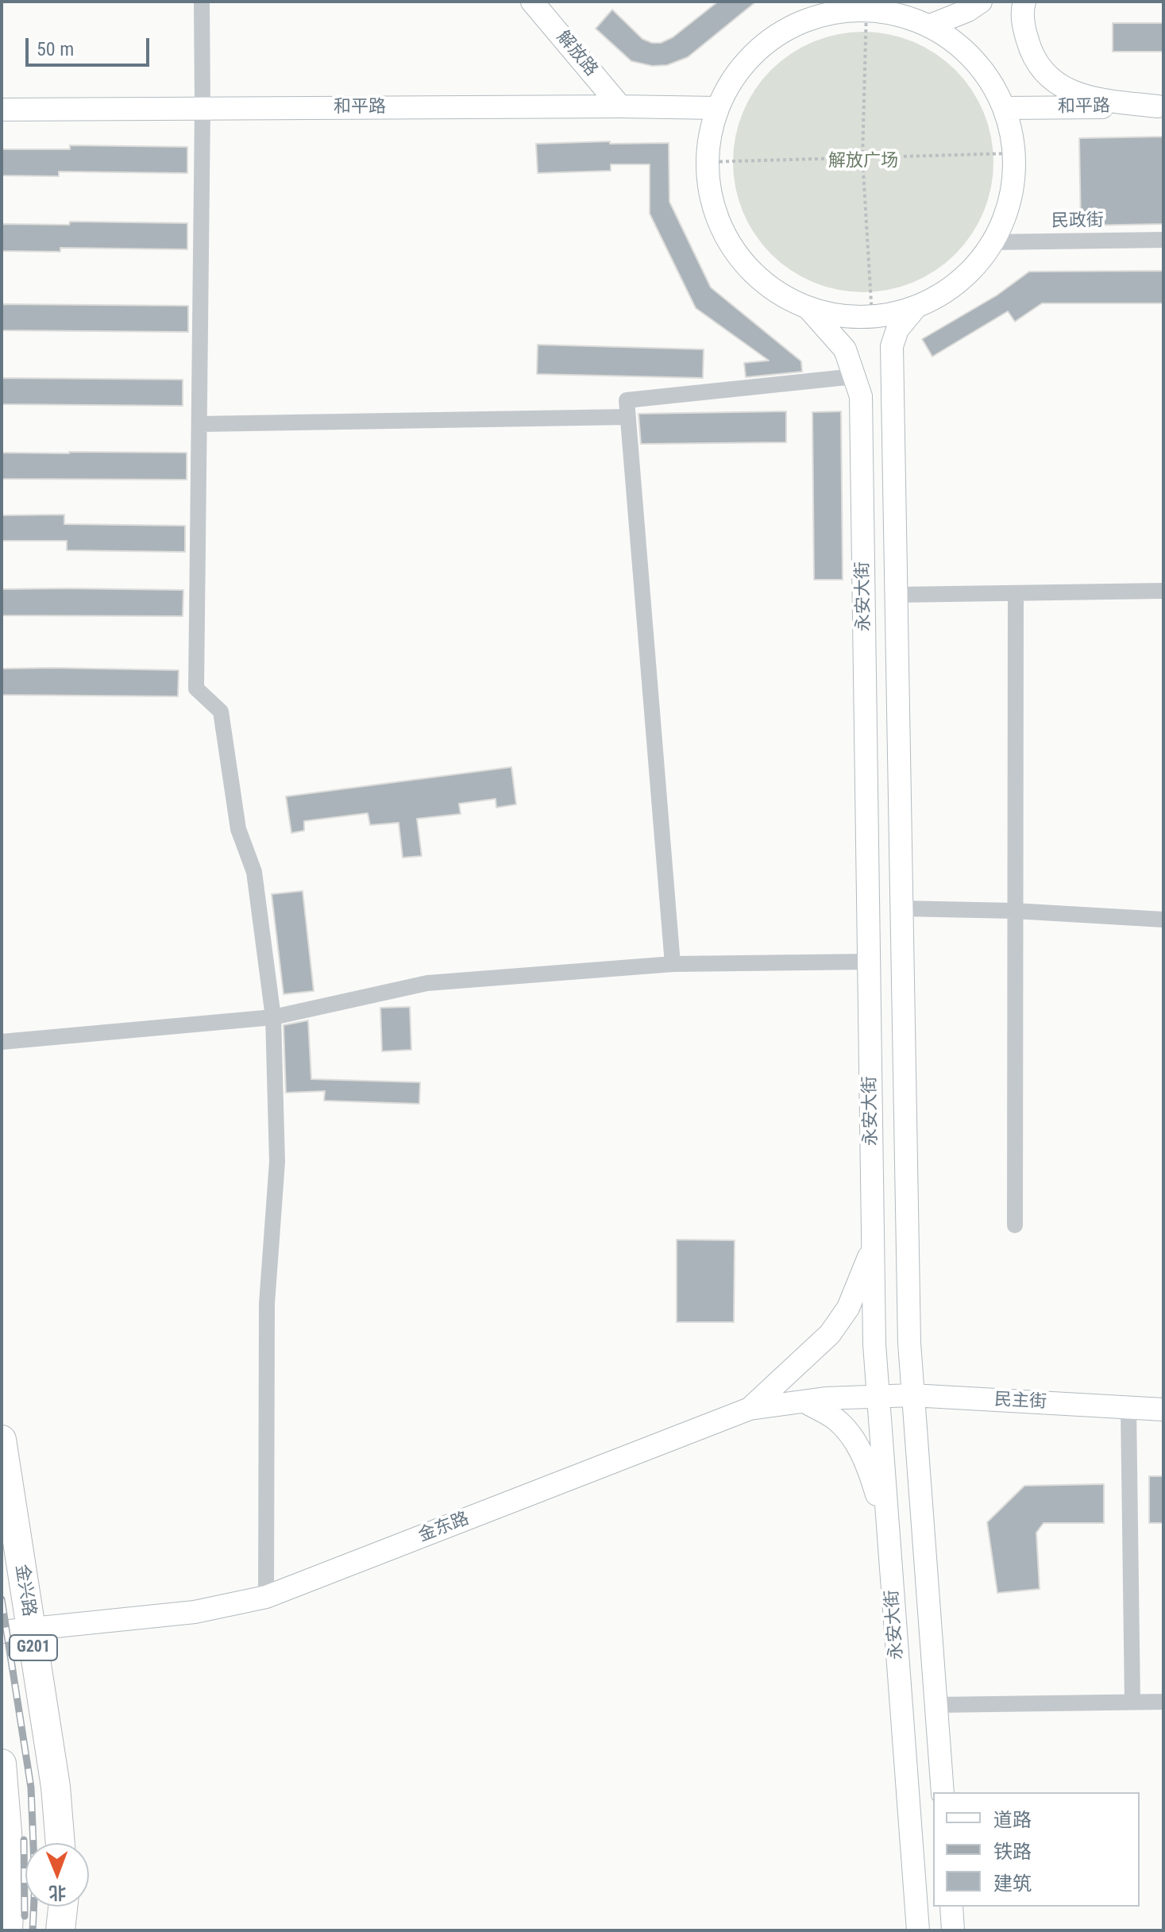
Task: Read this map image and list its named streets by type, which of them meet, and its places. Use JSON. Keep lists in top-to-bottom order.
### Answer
{
  "streets": {
    "highway": ["金兴路", "G201"],
    "main road": [
      "解放路",
      "和平路",
      "永安大街",
      "民主街",
      "金东路"
    ],
    "street": ["民政街"]
  },
  "crossings": [
    ["解放路", "和平路"],
    ["永安大街", "民主街"],
    ["永安大街", "金东路"],
    ["民主街", "金东路"],
    ["金东路", "金兴路"]
  ],
  "parks": ["解放广场"],
  "legend": ["道路", "铁路", "建筑"],
  "scale_bar": "50 m",
  "north": "bottom"
}
